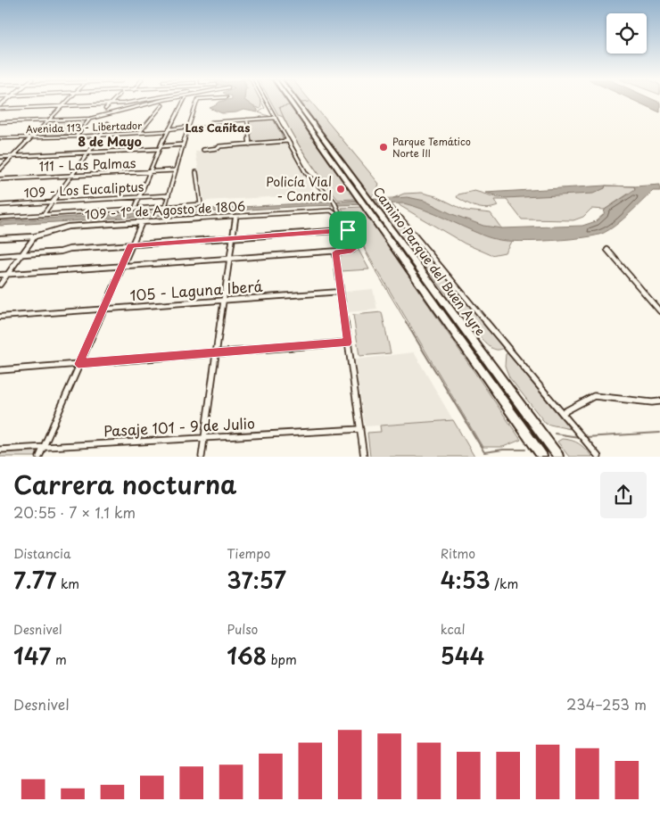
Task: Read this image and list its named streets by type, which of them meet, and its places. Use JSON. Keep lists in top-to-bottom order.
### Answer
{
  "streets": {
    "highway": ["Camino Parque del Buen Ayre"],
    "street": [
      "Avenida 113 - Libertador",
      "111 - Las Palmas",
      "109 - Los Eucaliptus",
      "109 - 1° de Agosto de 1806",
      "105 - Laguna Iberá",
      "Pasaje 101 - 9 de Julio"
    ]
  },
  "districts": ["Las Cañitas", "8 de Mayo"],
  "places": ["Parque Temático Norte III", "Policía Vial - Control"],
  "page": {
    "heading": ["Carrera nocturna", "20:55 · 7 × 1.1 km"],
    "stats": [
      ["Distancia", "7.77 km"],
      ["Tiempo", "37:57"],
      ["Ritmo", "4:53 /km"],
      ["Desnivel", "147 m"],
      ["Pulso", "168 bpm"],
      ["kcal", "544"]
    ],
    "chart": ["Desnivel", "234–253 m"]
  }
}
